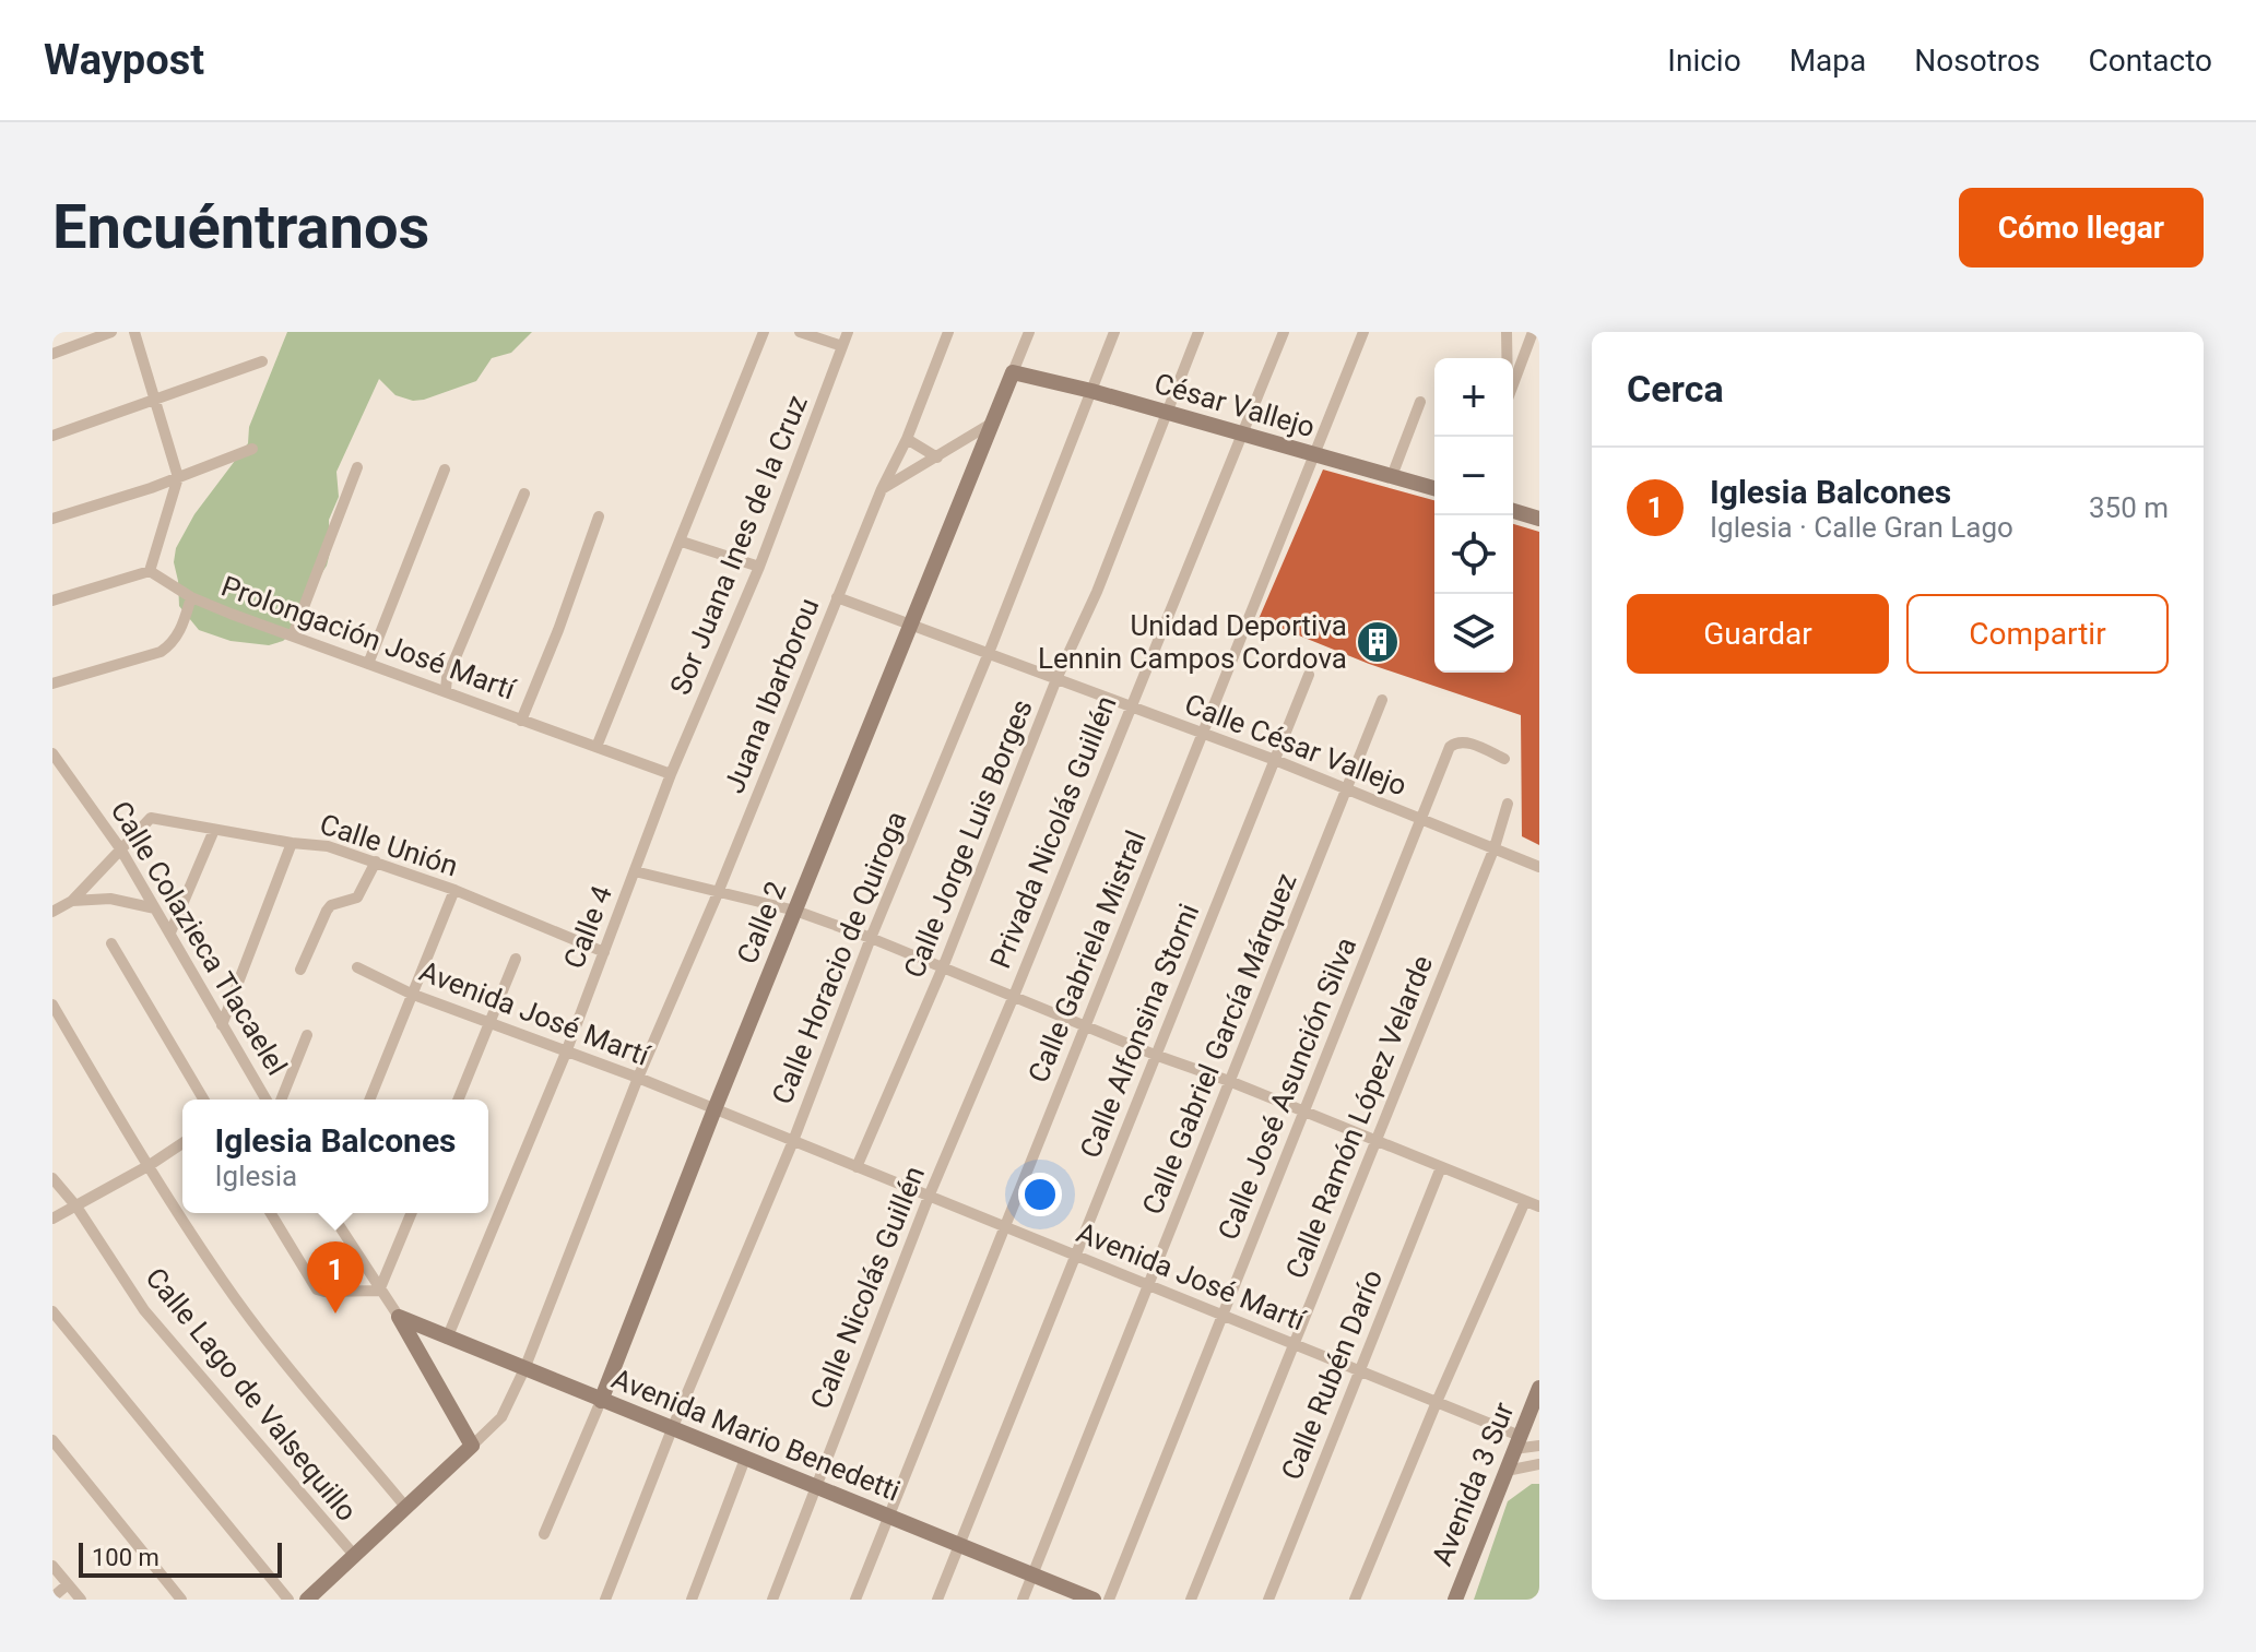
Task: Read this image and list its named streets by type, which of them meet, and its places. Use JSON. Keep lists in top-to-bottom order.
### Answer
{
  "streets": {
    "street": [
      "César Vallejo",
      "Sor Juana Ines de la Cruz",
      "Prolongación José Martí",
      "Juana Ibarborou",
      "Calle César Vallejo",
      "Privada Nicolás Guillén",
      "Calle Jorge Luis Borges",
      "Calle Unión",
      "Calle 2",
      "Calle 4",
      "Calle Colazieca Tlacaelel",
      "Calle Gabriela Mistral",
      "Calle Horacio de Quiroga",
      "Avenida José Martí",
      "Calle Alfonsina Storni",
      "Calle Gabriel García Márquez",
      "Calle José Asunción Silva",
      "Calle Ramón López Velarde",
      "Calle Nicolás Guillén",
      "Calle Rubén Darío",
      "Calle Lago de Valsequillo",
      "Avenida Mario Benedetti",
      "Avenida 3 Sur"
    ]
  },
  "crossings": [
    ["César Vallejo", "Privada Nicolás Guillén"],
    ["César Vallejo", "Calle Jorge Luis Borges"],
    ["César Vallejo", "Calle 2"],
    ["César Vallejo", "Calle Gabriela Mistral"],
    ["César Vallejo", "Calle Horacio de Quiroga"],
    ["Sor Juana Ines de la Cruz", "Prolongación José Martí"],
    ["Sor Juana Ines de la Cruz", "Calle 4"],
    ["Prolongación José Martí", "Calle 4"],
    ["Juana Ibarborou", "Calle César Vallejo"],
    ["Juana Ibarborou", "Avenida José Martí"],
    ["Juana Ibarborou", "Avenida Mario Benedetti"],
    ["Calle César Vallejo", "Privada Nicolás Guillén"],
    ["Calle César Vallejo", "Calle Jorge Luis Borges"],
    ["Calle César Vallejo", "Calle 2"],
    ["Calle César Vallejo", "Calle Gabriela Mistral"],
    ["Calle César Vallejo", "Calle Horacio de Quiroga"],
    ["Calle César Vallejo", "Calle Alfonsina Storni"],
    ["Calle César Vallejo", "Calle Gabriel García Márquez"],
    ["Calle César Vallejo", "Calle José Asunción Silva"],
    ["Calle César Vallejo", "Calle Ramón López Velarde"],
    ["Privada Nicolás Guillén", "Calle Nicolás Guillén"],
    ["Calle Jorge Luis Borges", "Avenida José Martí"],
    ["Calle Unión", "Calle 4"],
    ["Calle Unión", "Calle Colazieca Tlacaelel"],
    ["Calle 2", "Avenida José Martí"],
    ["Calle 2", "Avenida Mario Benedetti"],
    ["Calle 4", "Avenida José Martí"],
    ["Calle 4", "Avenida Mario Benedetti"],
    ["Calle Gabriela Mistral", "Avenida José Martí"],
    ["Calle Gabriela Mistral", "Avenida Mario Benedetti"],
    ["Calle Horacio de Quiroga", "Avenida José Martí"],
    ["Calle Horacio de Quiroga", "Avenida Mario Benedetti"],
    ["Avenida José Martí", "Calle Alfonsina Storni"],
    ["Avenida José Martí", "Calle Gabriel García Márquez"],
    ["Avenida José Martí", "Calle José Asunción Silva"],
    ["Avenida José Martí", "Calle Ramón López Velarde"],
    ["Avenida José Martí", "Calle Nicolás Guillén"],
    ["Avenida José Martí", "Calle Rubén Darío"],
    ["Avenida José Martí", "Avenida 3 Sur"],
    ["Calle Alfonsina Storni", "Avenida Mario Benedetti"],
    ["Calle Gabriel García Márquez", "Avenida Mario Benedetti"],
    ["Calle Nicolás Guillén", "Avenida Mario Benedetti"]
  ],
  "places": {
    "building": ["Unidad Deportiva Lennin Campos Cordova"]
  },
  "scale_bar": "100 m",
  "page": {
    "header": "Waypost",
    "nav": [
      "Inicio",
      "Mapa",
      "Nosotros",
      "Contacto"
    ],
    "buttons": [
      "Cómo llegar",
      ["Guardar", "Compartir"]
    ],
    "title": "Encuéntranos",
    "heading": "Cerca",
    "map_buttons": ["+", "−"],
    "list": [
      {
        "mark": "1",
        "name": "Iglesia Balcones",
        "note": "Iglesia · Calle Gran Lago",
        "value": "350 m"
      }
    ],
    "popup": ["Iglesia Balcones", "Iglesia"],
    "pins": "1",
    "scale": "100 m"
  }
}
